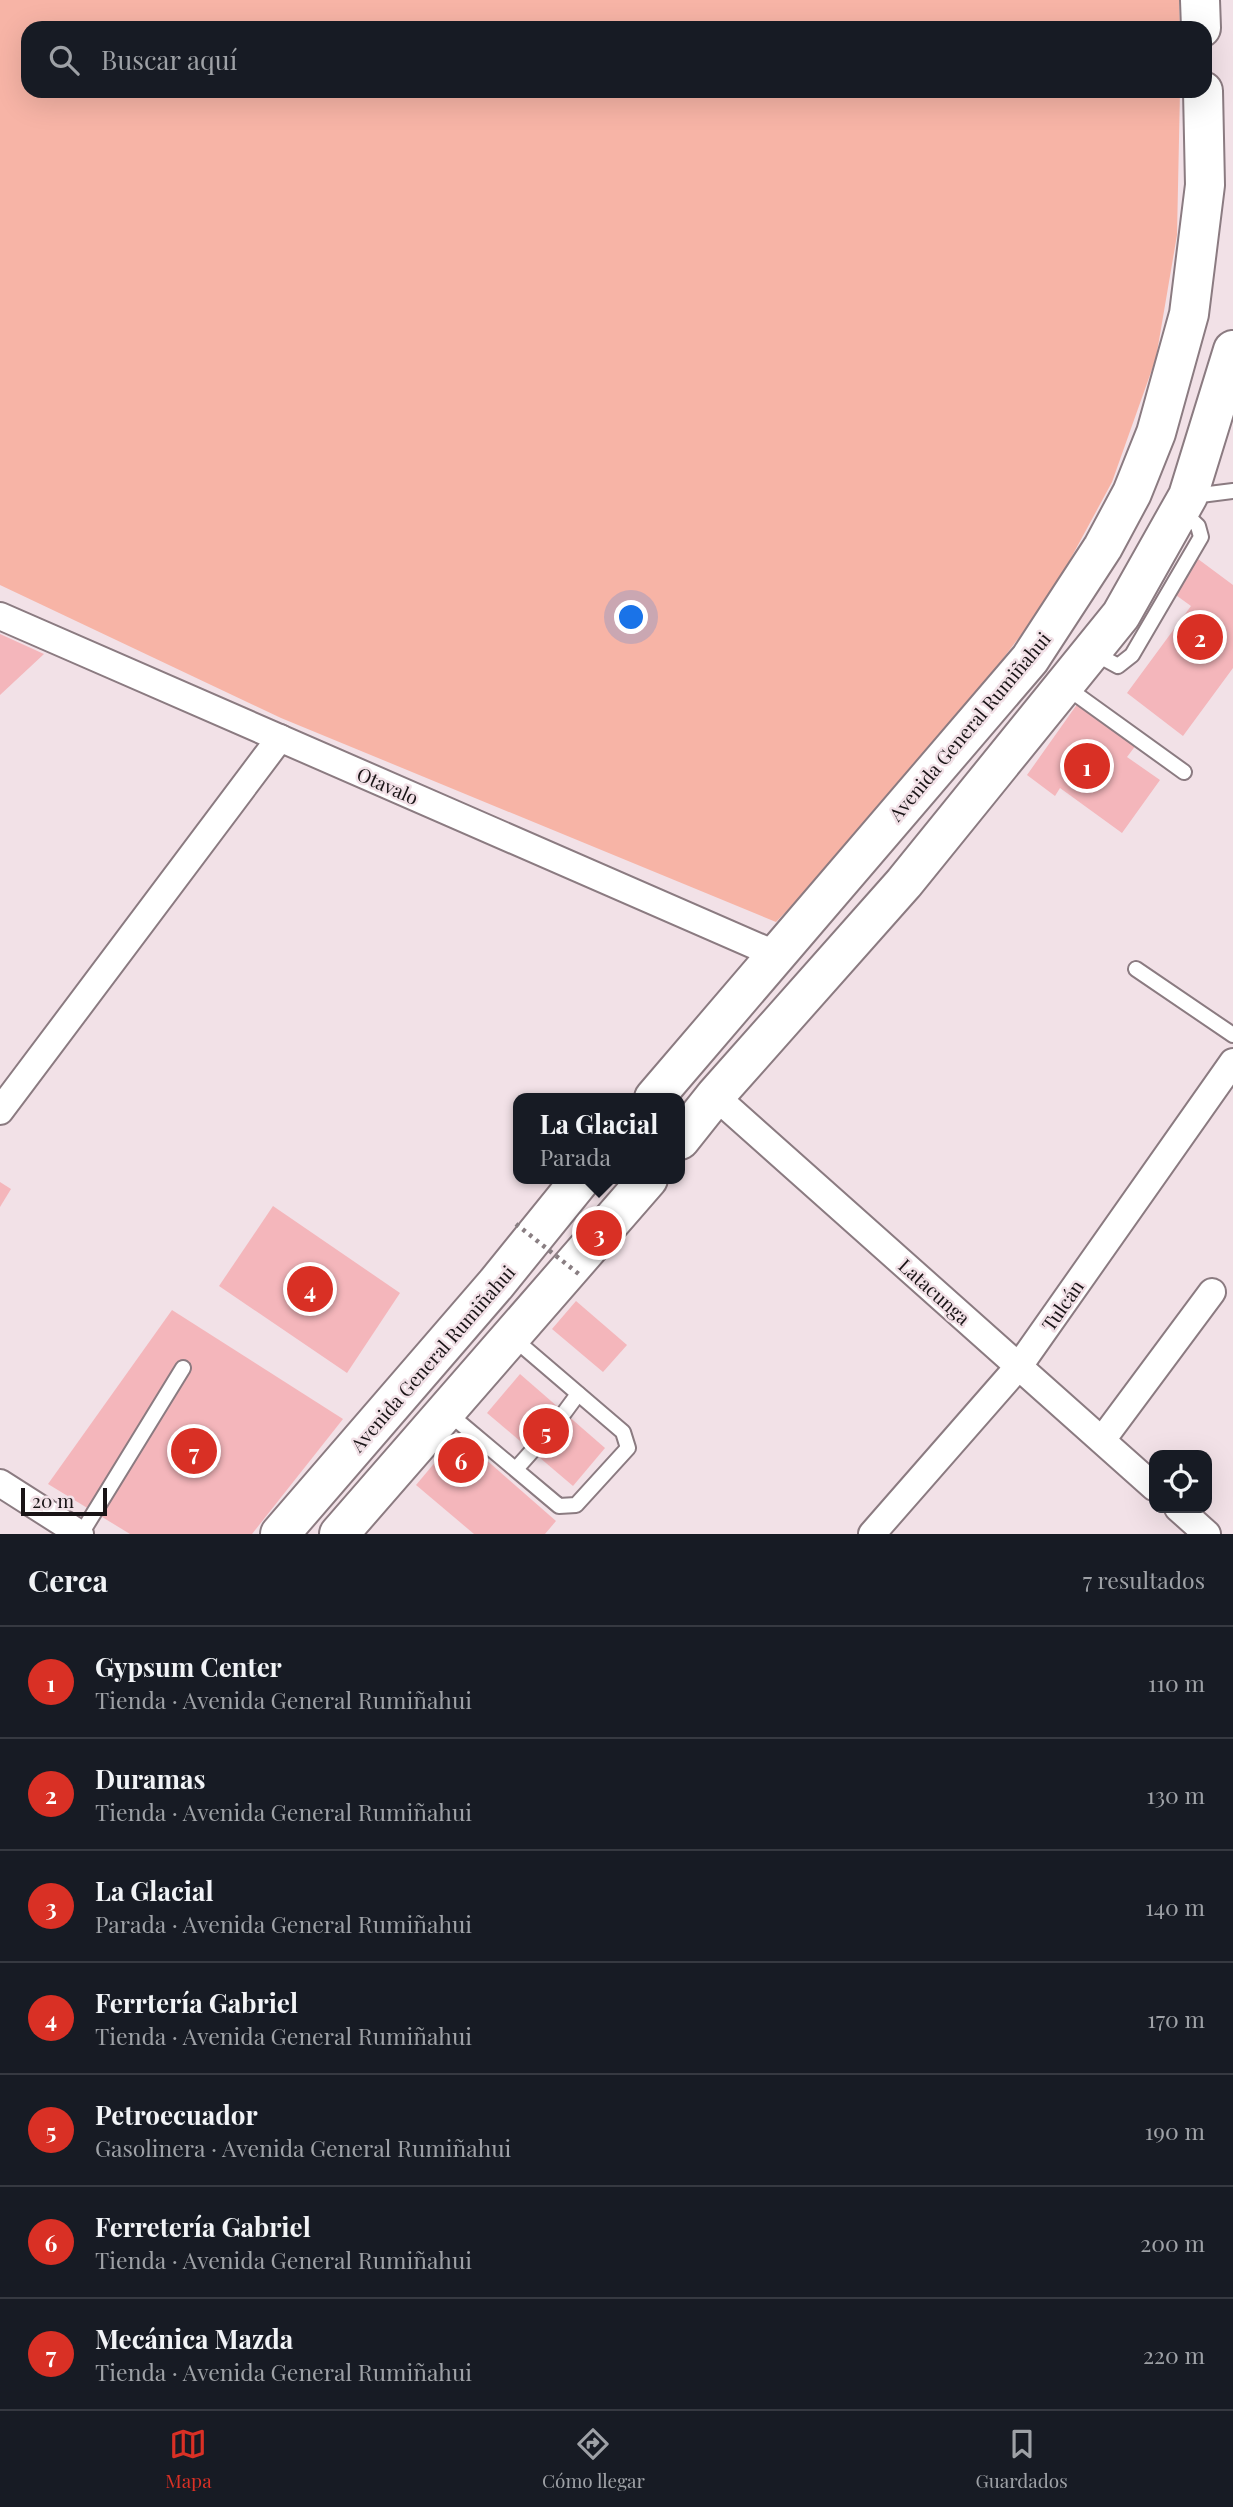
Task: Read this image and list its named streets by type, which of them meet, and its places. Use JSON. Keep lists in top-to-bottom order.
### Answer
{
  "streets": {
    "highway": ["Avenida General Rumiñahui"],
    "street": ["Otavalo", "Latacunga", "Tulcán"]
  },
  "crossings": [
    ["Avenida General Rumiñahui", "Otavalo"],
    ["Latacunga", "Tulcán"]
  ],
  "scale_bar": "20 m",
  "page": {
    "search": "Buscar aquí",
    "pins": [
      "2",
      "1",
      "3",
      "4",
      "5",
      "7",
      "6"
    ],
    "popup": ["La Glacial", "Parada"],
    "scale": "20 m",
    "heading": ["Cerca", "7 resultados"],
    "list": [
      {
        "mark": "1",
        "name": "Gypsum Center",
        "note": "Tienda · Avenida General Rumiñahui",
        "value": "110 m"
      },
      {
        "mark": "2",
        "name": "Duramas",
        "note": "Tienda · Avenida General Rumiñahui",
        "value": "130 m"
      },
      {
        "mark": "3",
        "name": "La Glacial",
        "note": "Parada · Avenida General Rumiñahui",
        "value": "140 m"
      },
      {
        "mark": "4",
        "name": "Ferrtería Gabriel",
        "note": "Tienda · Avenida General Rumiñahui",
        "value": "170 m"
      },
      {
        "mark": "5",
        "name": "Petroecuador",
        "note": "Gasolinera · Avenida General Rumiñahui",
        "value": "190 m"
      },
      {
        "mark": "6",
        "name": "Ferretería Gabriel",
        "note": "Tienda · Avenida General Rumiñahui",
        "value": "200 m"
      },
      {
        "mark": "7",
        "name": "Mecánica Mazda",
        "note": "Tienda · Avenida General Rumiñahui",
        "value": "220 m"
      }
    ],
    "nav": ["Mapa", "Cómo llegar", "Guardados"]
  }
}
